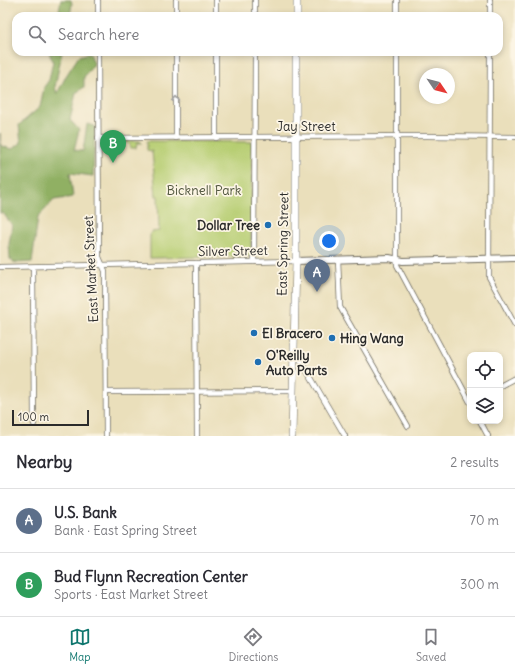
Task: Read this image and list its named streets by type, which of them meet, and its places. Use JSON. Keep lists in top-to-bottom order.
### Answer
{
  "streets": {
    "main road": ["East Spring Street", "Silver Street"],
    "street": ["Jay Street", "East Market Street"]
  },
  "crossings": [
    ["Jay Street", "East Spring Street"],
    ["Jay Street", "East Market Street"],
    ["East Spring Street", "Silver Street"],
    ["Silver Street", "East Market Street"]
  ],
  "parks": ["Bicknell Park"],
  "places": [
    "Dollar Tree",
    "El Bracero",
    "Hing Wang",
    "O'Reilly Auto Parts"
  ],
  "scale_bar": "100 m",
  "north": "bottom right",
  "page": {
    "search": "Search here",
    "pins": ["B", "A"],
    "scale": "100 m",
    "heading": ["Nearby", "2 results"],
    "list": [
      {
        "mark": "A",
        "name": "U.S. Bank",
        "note": "Bank · East Spring Street",
        "value": "70 m"
      },
      {
        "mark": "B",
        "name": "Bud Flynn Recreation Center",
        "note": "Sports · East Market Street",
        "value": "300 m"
      }
    ],
    "nav": ["Map", "Directions", "Saved"]
  }
}
